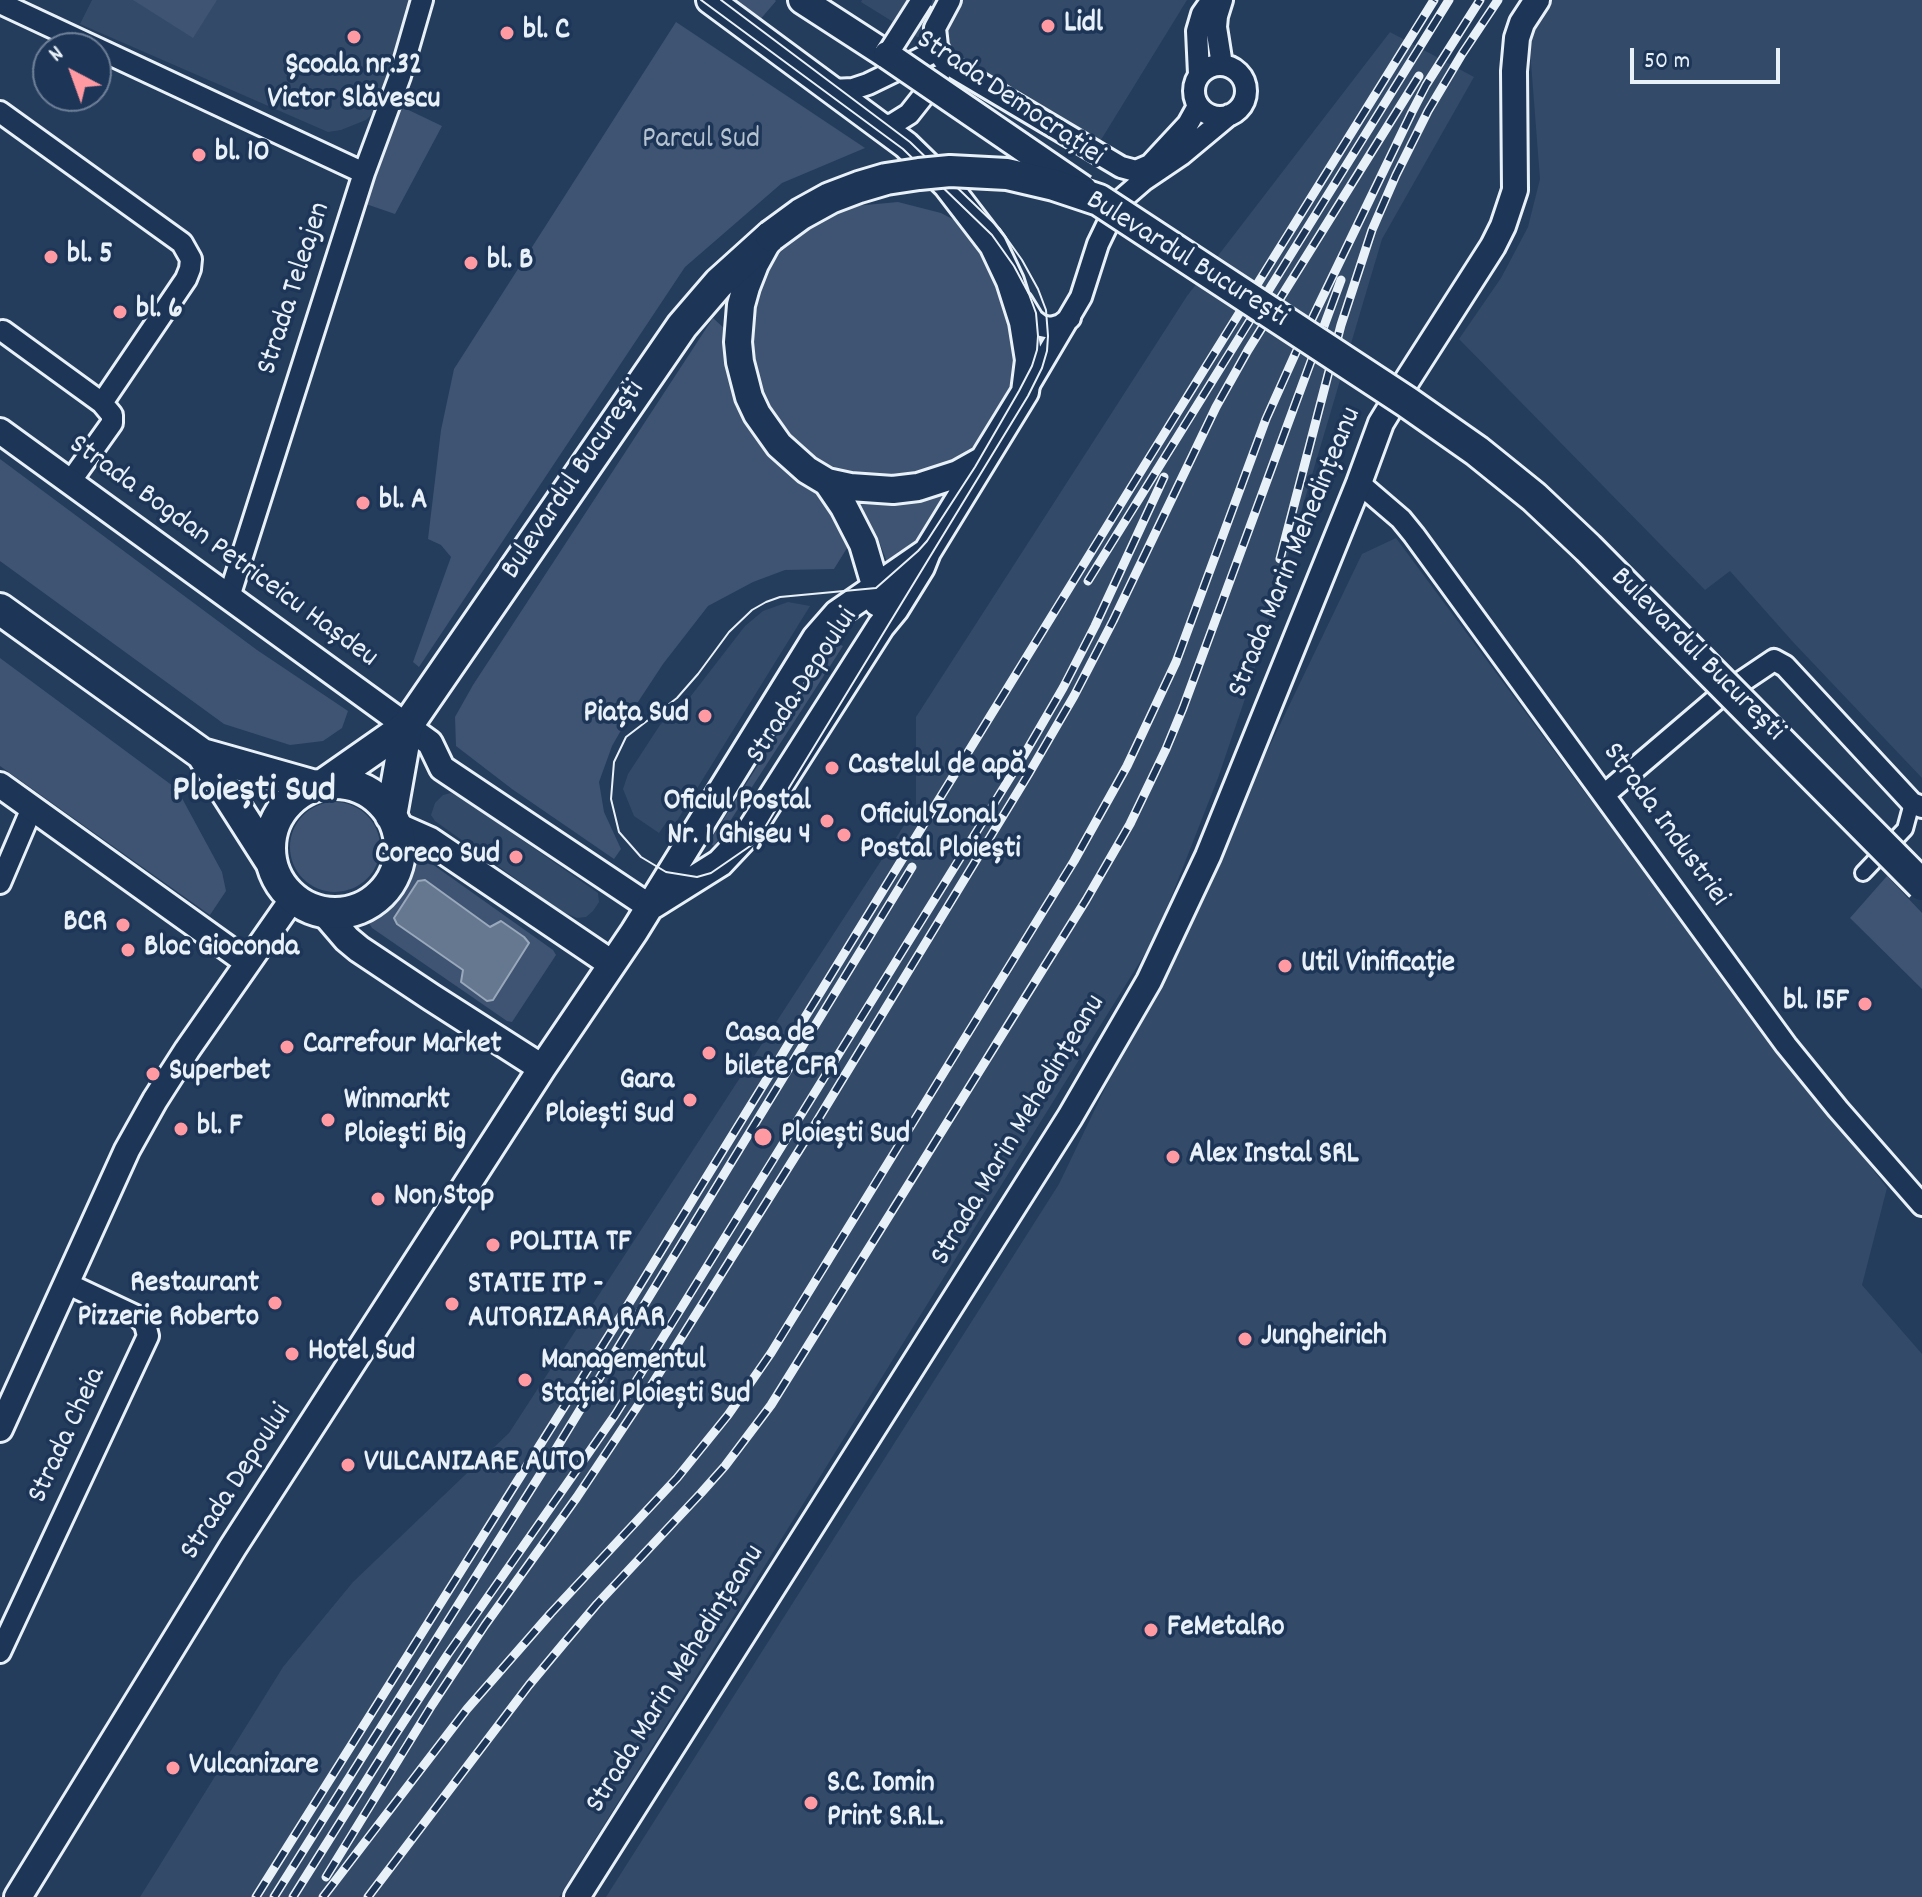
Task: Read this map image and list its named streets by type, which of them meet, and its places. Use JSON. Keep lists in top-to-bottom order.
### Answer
{
  "streets": {
    "main road": ["Strada Democrației", "Bulevardul București", "Strada Depoului"],
    "street": [
      "Strada Teleajen",
      "Strada Bogdan Petriceicu Hașdeu",
      "Strada Marin Mehedințeanu",
      "Strada Industriei",
      "Strada Cheia"
    ]
  },
  "crossings": [
    ["Strada Democrației", "Bulevardul București"],
    ["Bulevardul București", "Strada Bogdan Petriceicu Hașdeu"],
    ["Strada Teleajen", "Strada Bogdan Petriceicu Hașdeu"],
    ["Strada Bogdan Petriceicu Hașdeu", "Strada Depoului"],
    ["Strada Marin Mehedințeanu", "Strada Industriei"]
  ],
  "districts": ["Ploiești Sud"],
  "parks": ["Parcul Sud"],
  "places": [
    "Lidl",
    "bl. C",
    "Școala nr.32 Victor Slăvescu",
    "bl. 10",
    "bl. 5",
    "bl. B",
    "bl. 6",
    "bl. A",
    "Piața Sud",
    "Castelul de apă",
    "Oficiul Postal Nr. 1 Ghișeu 4",
    "Oficiul Zonal Postal Ploiești",
    "Coreco Sud",
    "BCR",
    "Bloc Gioconda",
    "Util Vinificație",
    "bl. 15F",
    "Carrefour Market",
    "Casa de bilete CFR",
    "Superbet",
    "Gara Ploiești Sud",
    "Winmarkt Ploieşti Big",
    "bl. F",
    "Ploiești Sud",
    "Alex Instal SRL",
    "Non Stop",
    "POLITIA TF",
    "Restaurant Pizzerie Roberto",
    "STATIE ITP - AUTORIZARA RAR",
    "Jungheirich",
    "Hotel Sud",
    "Managementul Stației Ploiești Sud",
    "VULCANIZARE AUTO",
    "FeMetalRo",
    "Vulcanizare",
    "S.C. Iomin Print S.R.L."
  ],
  "scale_bar": "50 m",
  "north": "top left"
}
